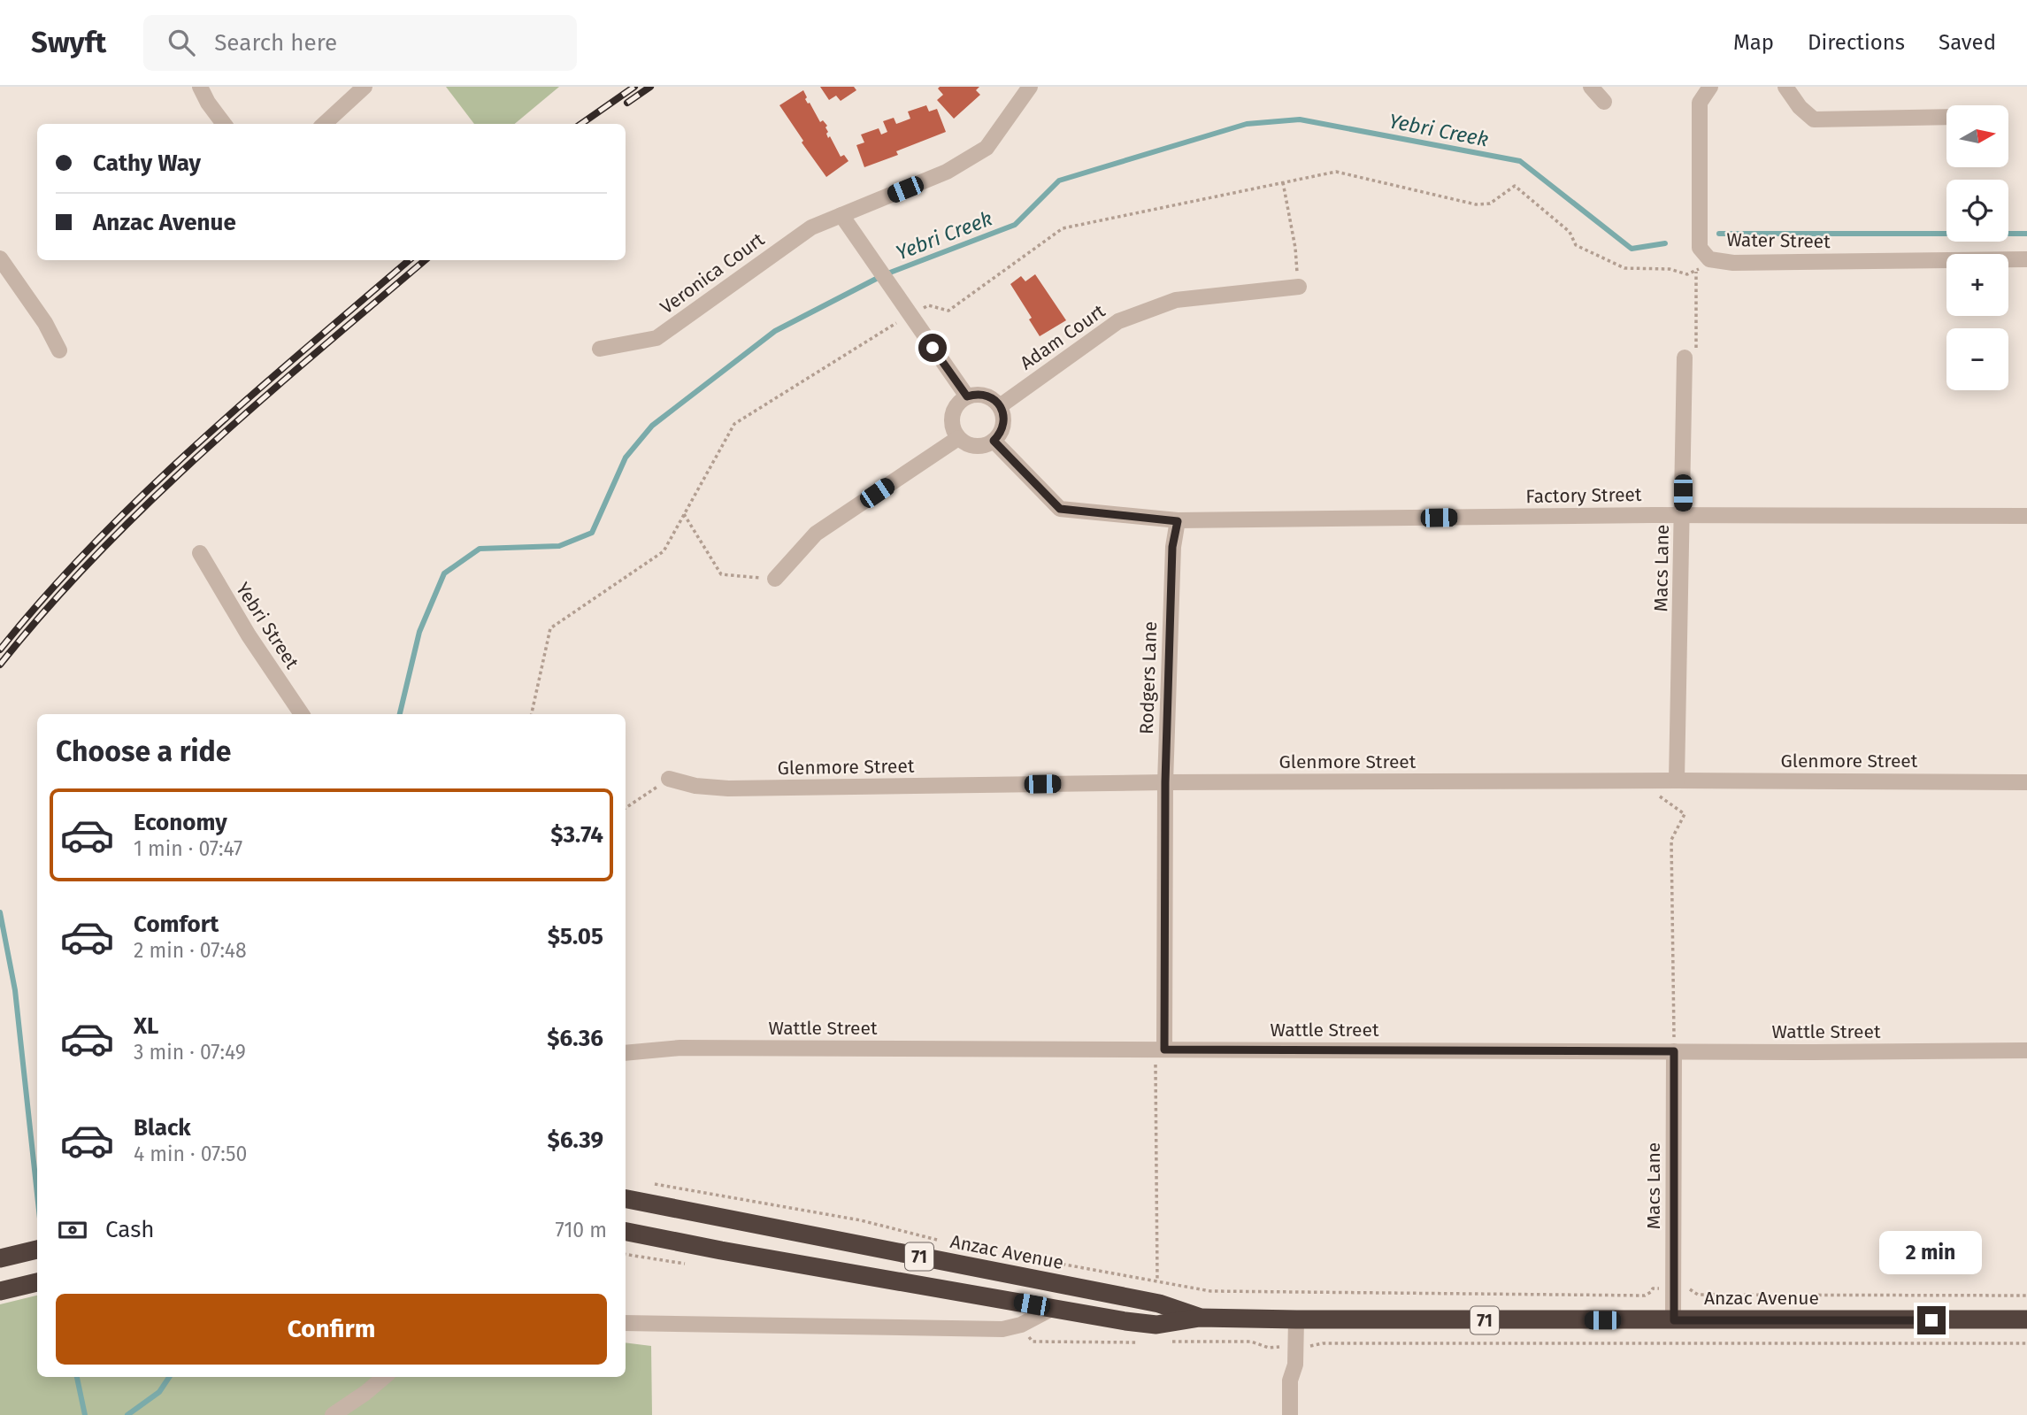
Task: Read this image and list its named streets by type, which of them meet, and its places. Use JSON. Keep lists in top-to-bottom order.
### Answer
{
  "streets": {
    "highway": ["Anzac Avenue", "71"],
    "street": [
      "Water Street",
      "Veronica Court",
      "Adam Court",
      "Factory Street",
      "Macs Lane",
      "Yebri Street",
      "Rodgers Lane",
      "Glenmore Street",
      "Wattle Street"
    ]
  },
  "crossings": [
    ["Factory Street", "Macs Lane"],
    ["Factory Street", "Rodgers Lane"],
    ["Macs Lane", "Glenmore Street"],
    ["Macs Lane", "Wattle Street"],
    ["Macs Lane", "Anzac Avenue"],
    ["Rodgers Lane", "Glenmore Street"],
    ["Rodgers Lane", "Wattle Street"]
  ],
  "water": ["Yebri Creek"],
  "north": "right",
  "page": {
    "header": "Swyft",
    "search": "Search here",
    "nav": ["Map", "Directions", "Saved"],
    "map_buttons": ["+", "−"],
    "banner": ["Cathy Way", "Anzac Avenue"],
    "heading": "Choose a ride",
    "list": [
      {
        "name": "Economy",
        "note": "1 min · 07:47",
        "value": "$3.74"
      },
      {
        "name": "Comfort",
        "note": "2 min · 07:48",
        "value": "$5.05"
      },
      {
        "name": "XL",
        "note": "3 min · 07:49",
        "value": "$6.36"
      },
      {
        "name": "Black",
        "note": "4 min · 07:50",
        "value": "$6.39"
      }
    ],
    "pay": ["Cash", "710 m"],
    "bubble": "2 min",
    "buttons": "Confirm"
  }
}
